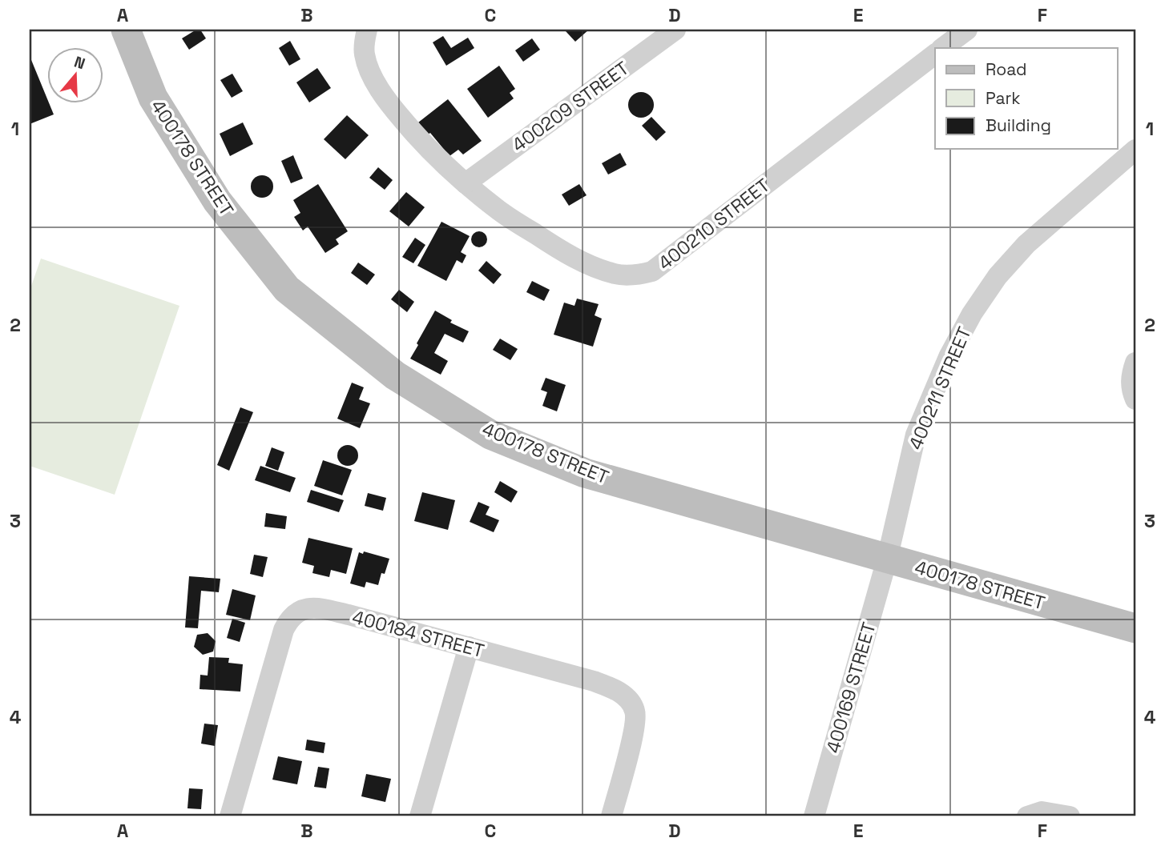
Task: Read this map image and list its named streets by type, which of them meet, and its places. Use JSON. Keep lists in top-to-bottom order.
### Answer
{
  "streets": {
    "street": [
      "400209 STREET",
      "400178 STREET",
      "400210 STREET",
      "400211 STREET",
      "400184 STREET",
      "400169 STREET"
    ]
  },
  "crossings": [
    ["400209 STREET", "400210 STREET"],
    ["400178 STREET", "400211 STREET"],
    ["400178 STREET", "400169 STREET"],
    ["400211 STREET", "400169 STREET"]
  ],
  "legend": ["Road", "Park", "Building"],
  "north": "top",
  "grid": {
    "columns": [
      "A",
      "B",
      "C",
      "D",
      "E",
      "F"
    ],
    "rows": [
      "1",
      "2",
      "3",
      "4"
    ]
  }
}
